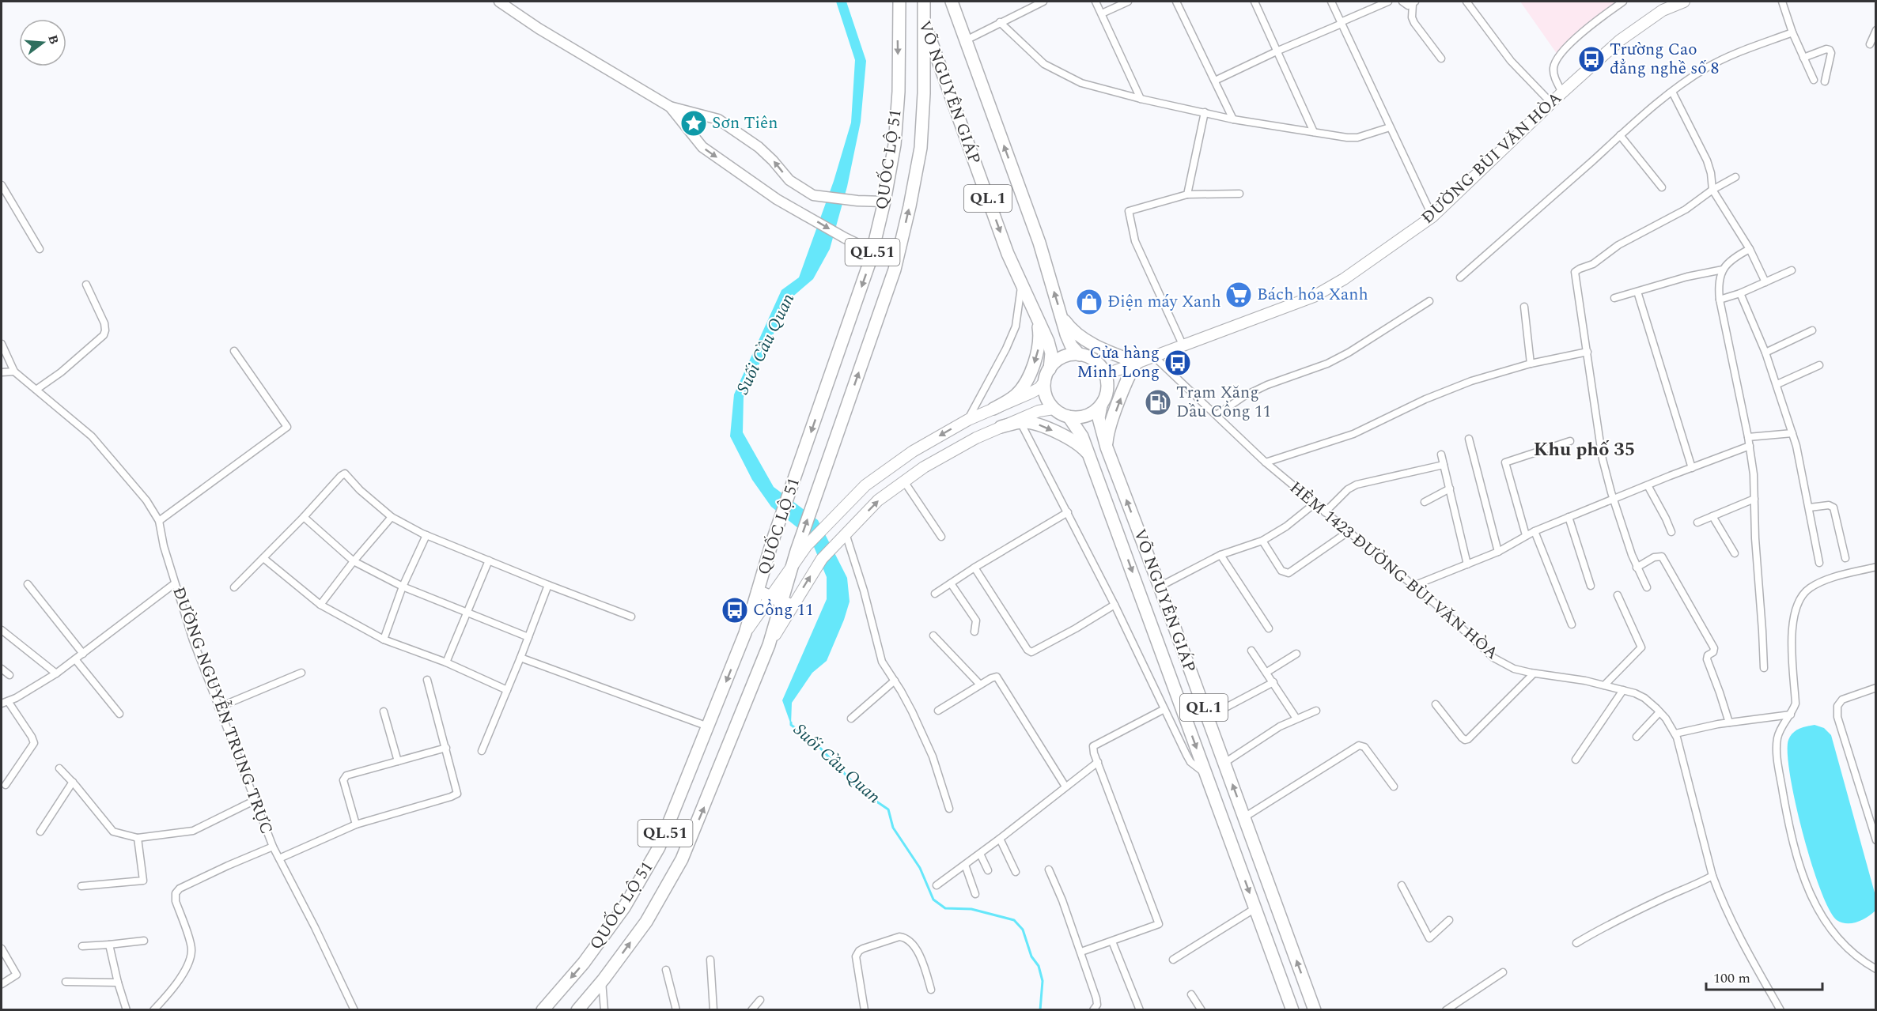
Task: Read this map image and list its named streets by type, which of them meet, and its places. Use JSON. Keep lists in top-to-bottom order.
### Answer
{
  "streets": {
    "highway": [
      "VÕ NGUYÊN GIÁP",
      "QUỐC LỘ 51",
      "QL.1",
      "QL.51"
    ],
    "main road": ["ĐƯỜNG BÙI VĂN HÒA"],
    "street": ["HẺM 1423 ĐƯỜNG BÙI VĂN HÒA", "ĐƯỜNG NGUYỄN TRUNG TRỰC"]
  },
  "crossings": [
    ["VÕ NGUYÊN GIÁP", "ĐƯỜNG BÙI VĂN HÒA"],
    ["VÕ NGUYÊN GIÁP", "QUỐC LỘ 51"],
    ["VÕ NGUYÊN GIÁP", "QL.1"],
    ["ĐƯỜNG BÙI VĂN HÒA", "QL.1"],
    ["ĐƯỜNG BÙI VĂN HÒA", "HẺM 1423 ĐƯỜNG BÙI VĂN HÒA"]
  ],
  "districts": ["Khu phố 35"],
  "water": ["Suối Cầu Quan"],
  "places": {
    "bus stop": ["Trường Cao đẳng nghề số 8", "Cửa hàng Minh Long", "Cổng 11"],
    "place": ["Sơn Tiên"],
    "supermarket": ["Bách hóa Xanh"],
    "shop": ["Điện máy Xanh"],
    "fuel station": ["Trạm Xăng Dầu Cổng 11"]
  },
  "scale_bar": "100 m",
  "north": "right"
}
